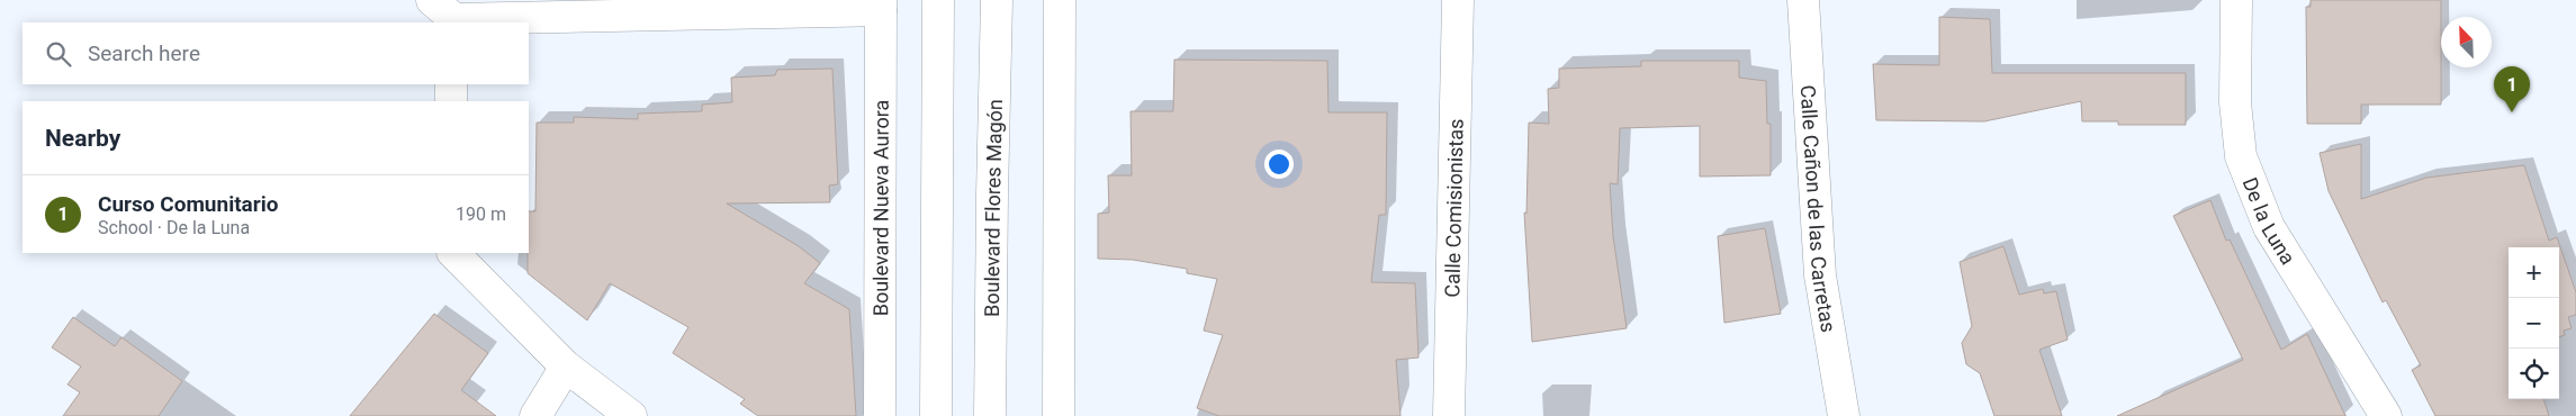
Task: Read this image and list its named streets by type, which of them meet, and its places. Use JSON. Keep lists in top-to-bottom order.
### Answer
{
  "streets": {
    "street": [
      "Boulevard Nueva Aurora",
      "Boulevard Flores Magón",
      "Calle Comisionistas",
      "Calle Cañon de las Carretas",
      "De la Luna"
    ]
  },
  "north": "top left",
  "page": {
    "search": "Search here",
    "pins": "1",
    "heading": "Nearby",
    "list": [
      {
        "mark": "1",
        "name": "Curso Comunitario",
        "note": "School · De la Luna",
        "value": "190 m"
      }
    ],
    "map_buttons": ["+", "−"]
  }
}
